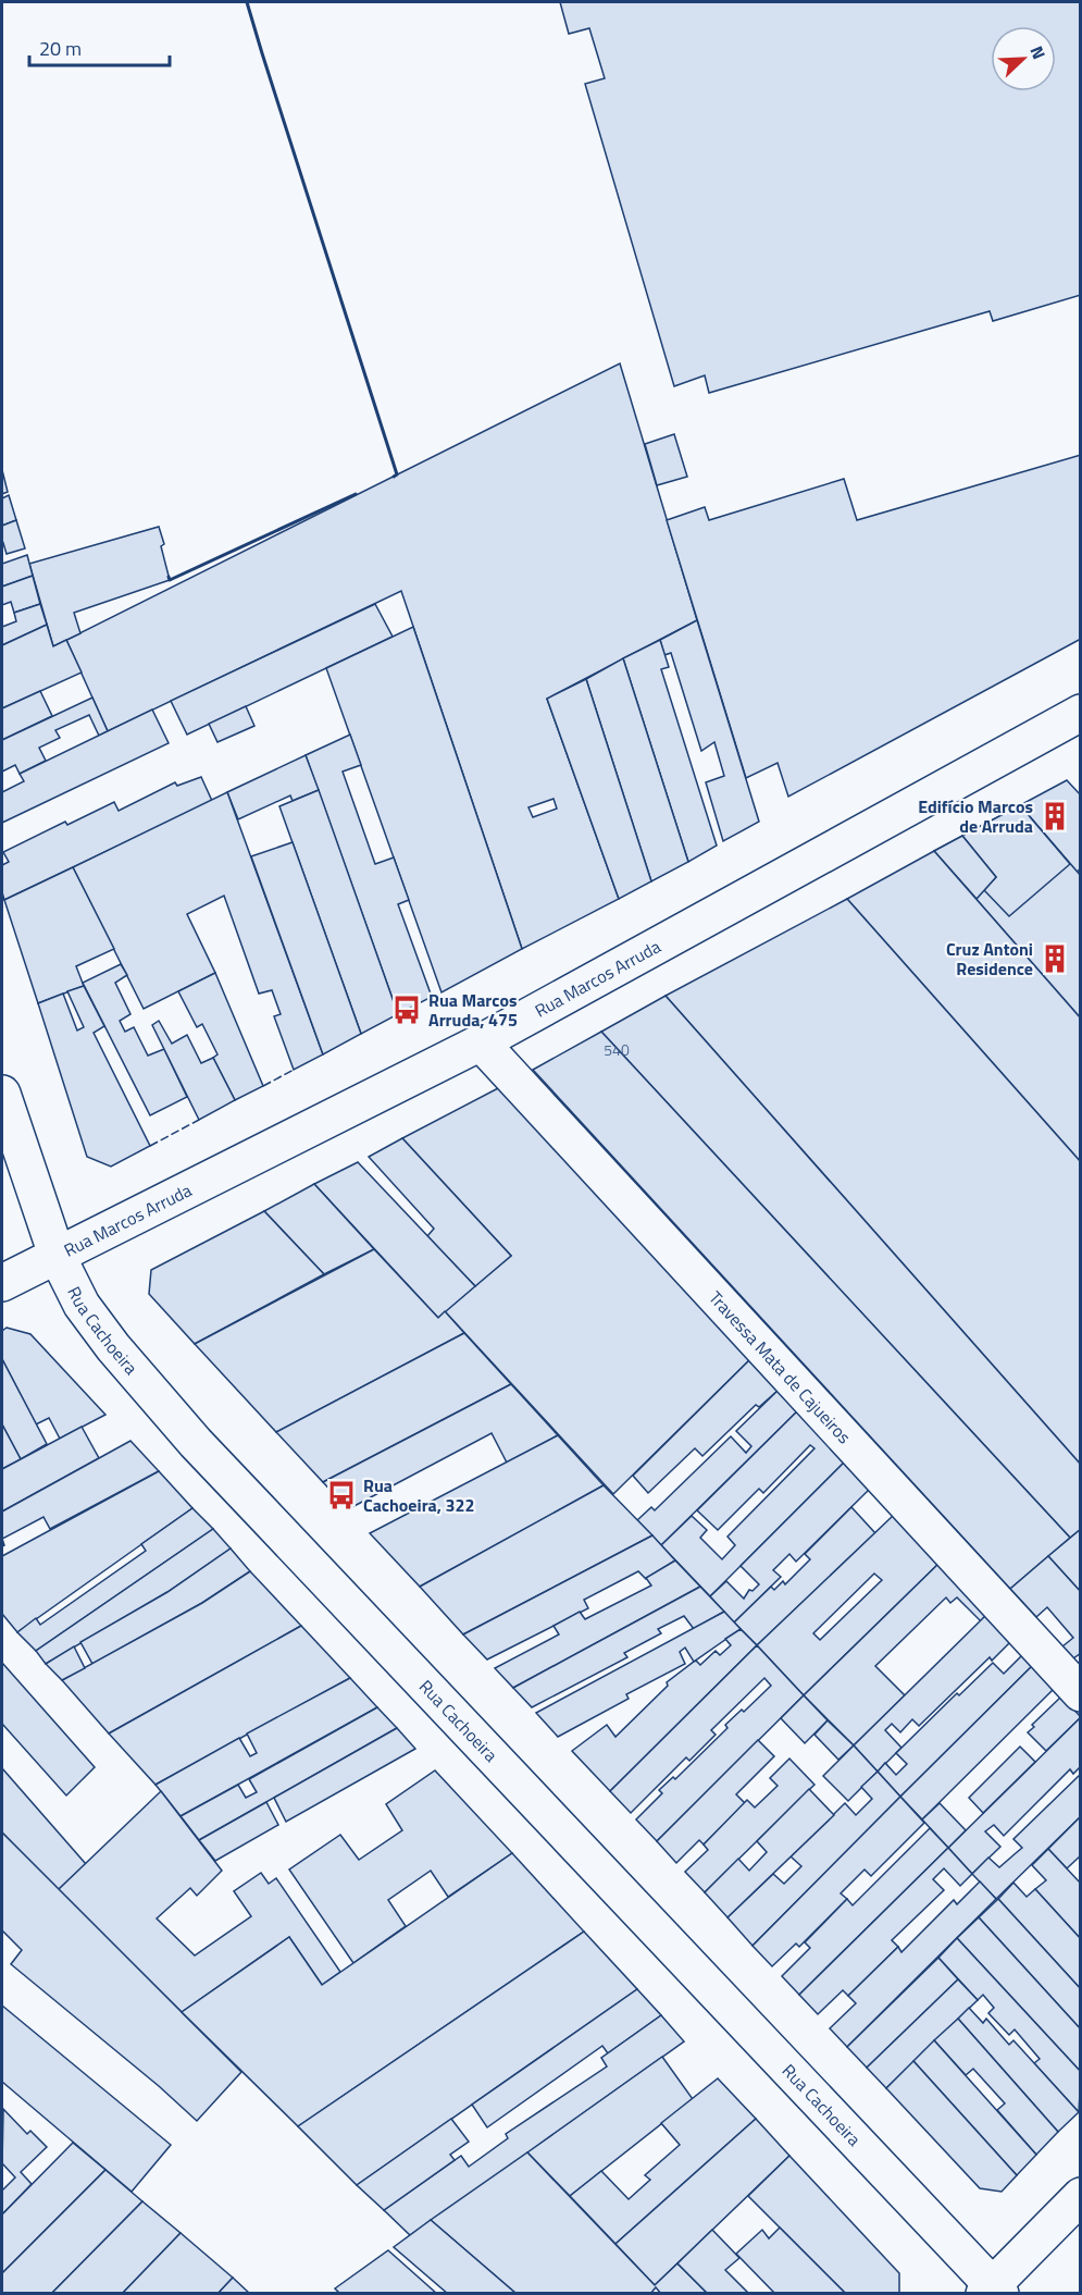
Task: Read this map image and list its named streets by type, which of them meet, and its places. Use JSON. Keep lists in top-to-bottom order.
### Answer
{
  "streets": {
    "street": ["Rua Marcos Arruda", "Rua Cachoeira", "Travessa Mata de Cajueiros"]
  },
  "crossings": [
    ["Rua Marcos Arruda", "Rua Cachoeira"],
    ["Rua Marcos Arruda", "Travessa Mata de Cajueiros"]
  ],
  "places": {
    "building": ["Edifício Marcos de Arruda", "Cruz Antoni Residence"],
    "bus stop": ["Rua Marcos Arruda, 475", "Rua Cachoeira, 322"]
  },
  "house_numbers": ["540"],
  "scale_bar": "20 m",
  "north": "top right"
}
